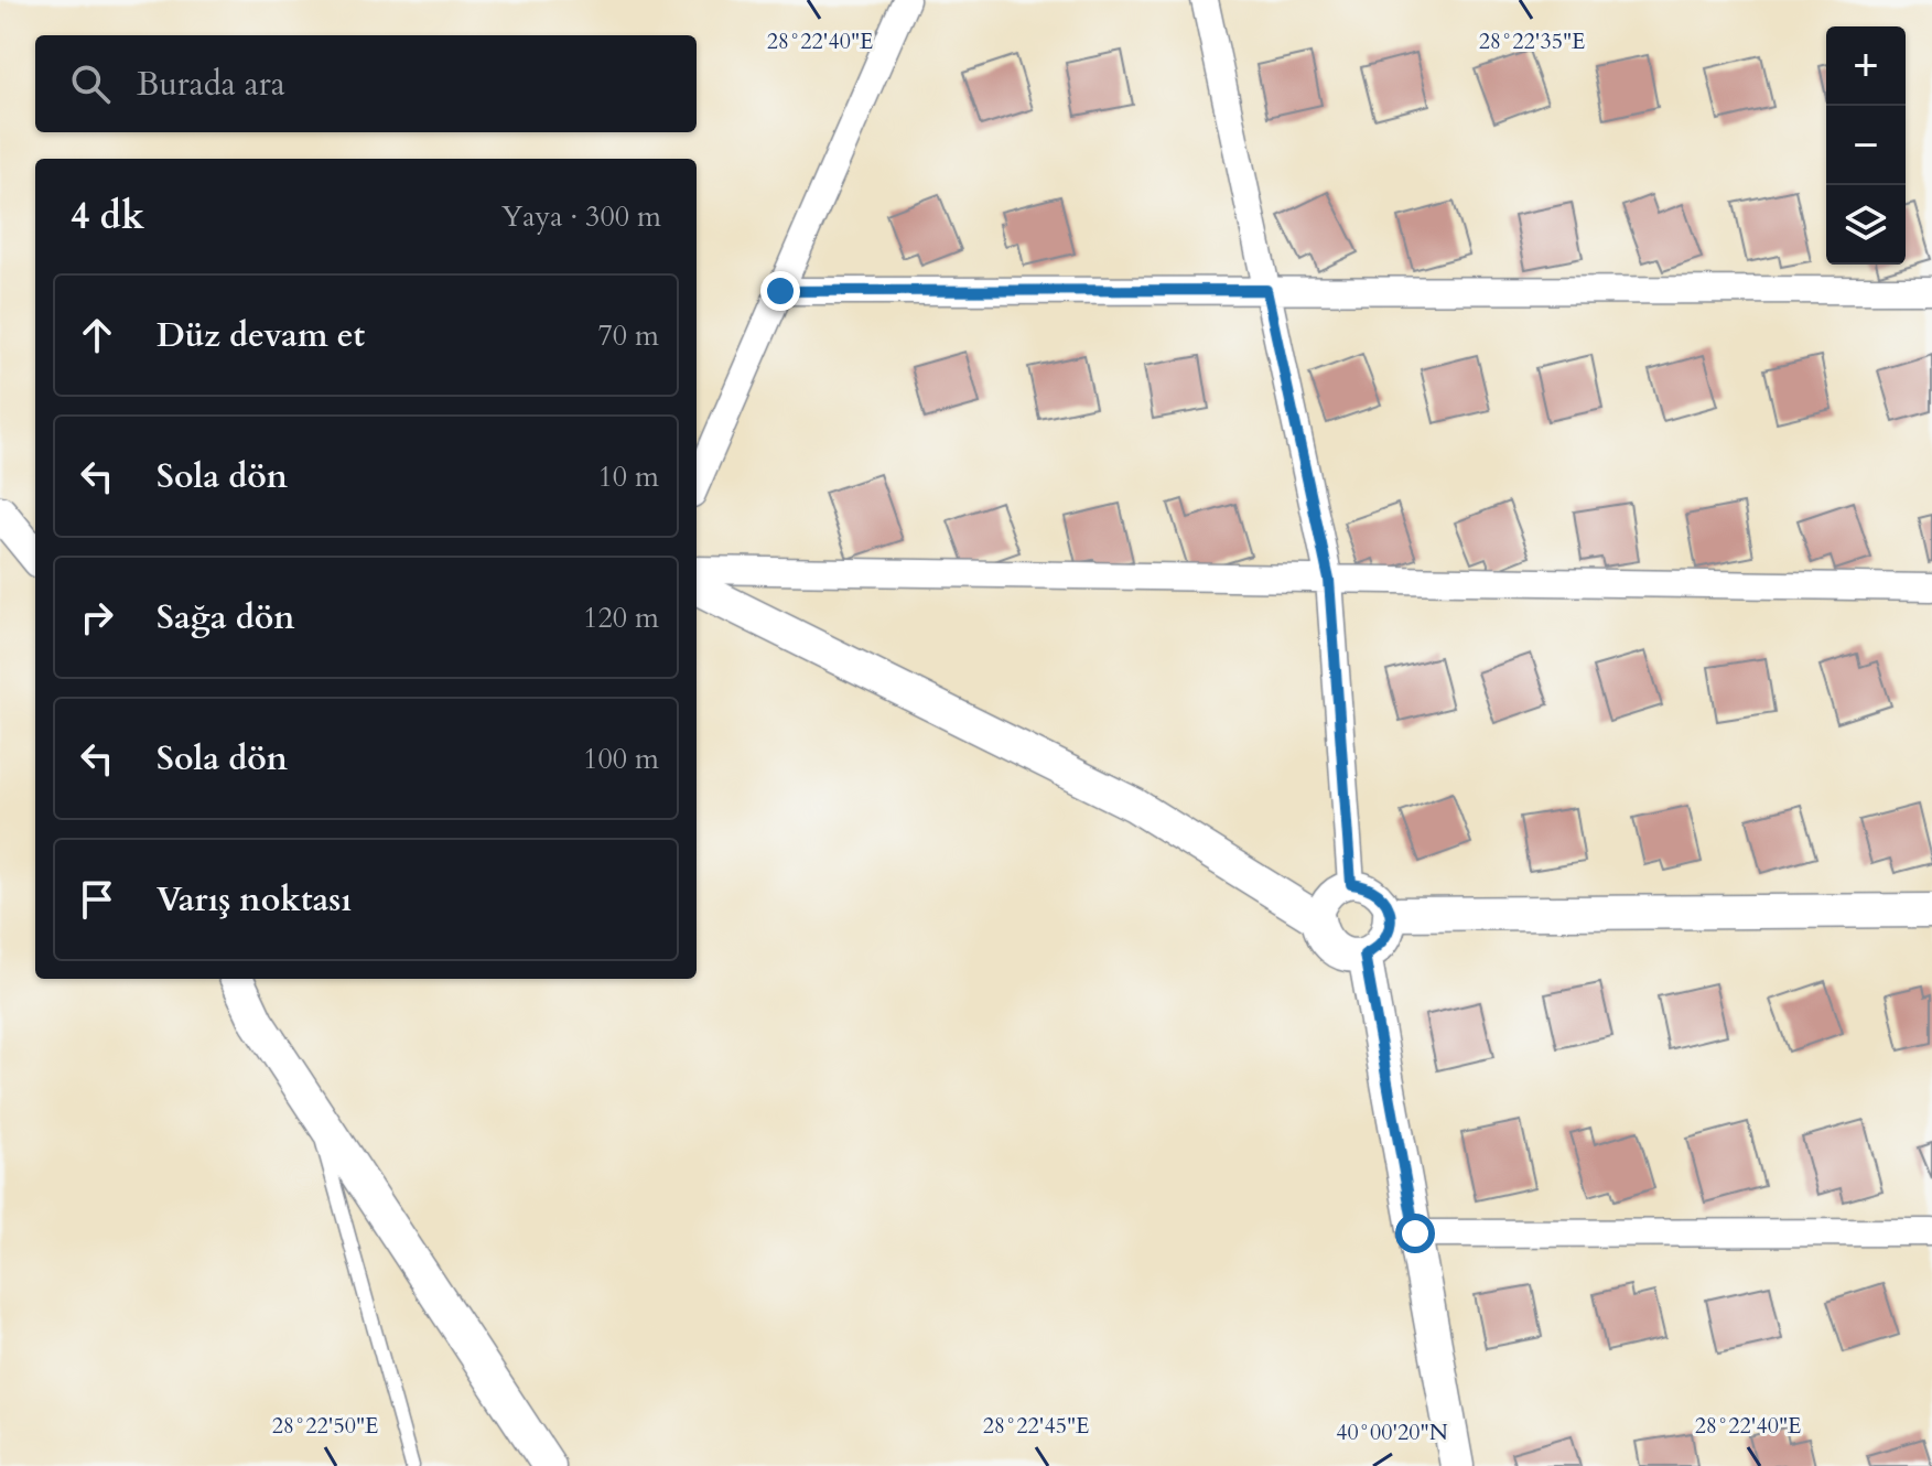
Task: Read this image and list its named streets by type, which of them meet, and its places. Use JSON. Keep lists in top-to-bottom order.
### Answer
{
  "page": {
    "map_buttons": ["+", "−"],
    "search": "Burada ara",
    "heading": ["4 dk", "Yaya · 300 m"],
    "list": [
      ["Düz devam et", "70 m"],
      ["Sola dön", "10 m"],
      ["Sağa dön", "120 m"],
      ["Sola dön", "100 m"],
      "Varış noktası"
    ]
  },
  "coordinates": [
    "28°22'40\"E",
    "28°22'35\"E",
    "28°22'50\"E",
    "28°22'45\"E",
    "40°00'20\"N"
  ]
}
